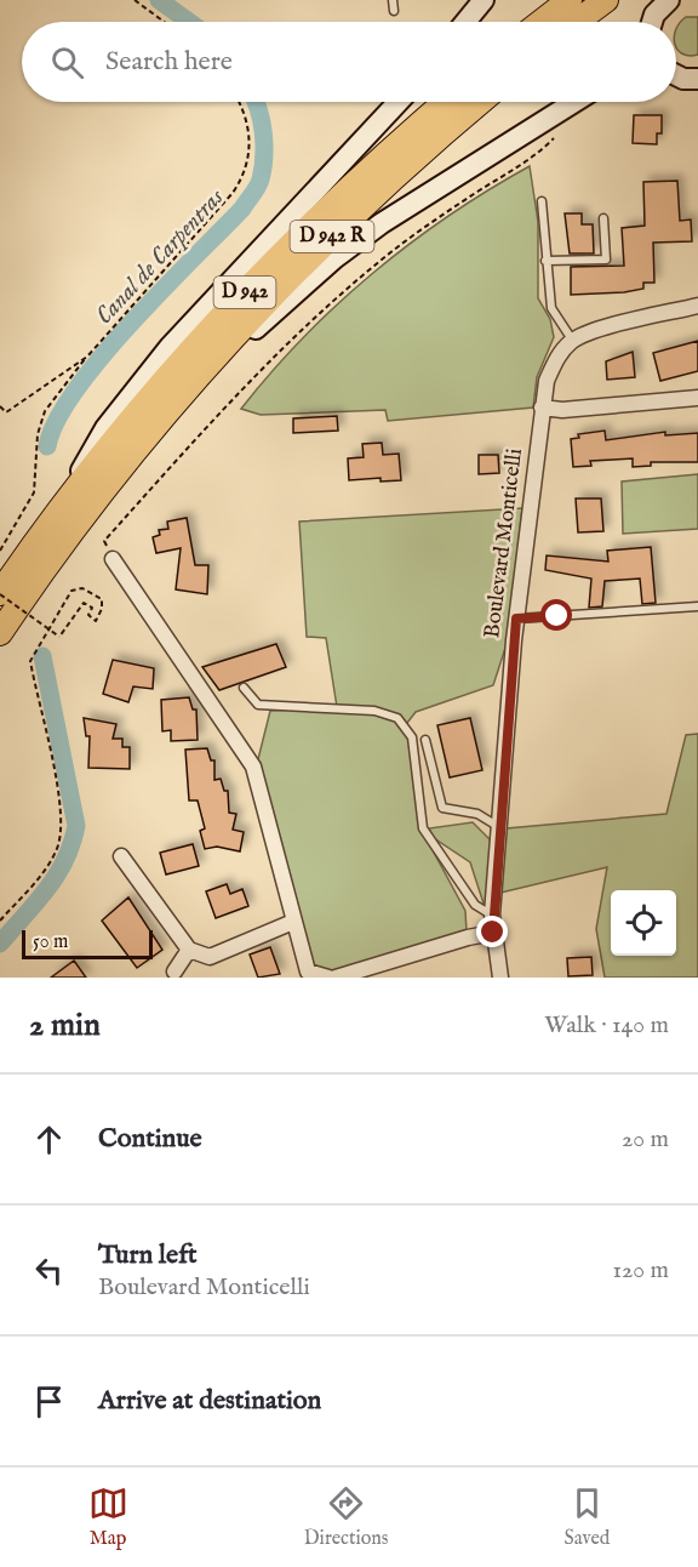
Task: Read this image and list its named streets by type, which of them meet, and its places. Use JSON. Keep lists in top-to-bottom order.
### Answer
{
  "streets": {
    "main road": ["D 942 R", "D 942"],
    "street": ["Boulevard Monticelli"]
  },
  "water": ["Canal de Carpentras"],
  "scale_bar": "50 m",
  "page": {
    "search": "Search here",
    "scale": "50 m",
    "heading": ["2 min", "Walk · 140 m"],
    "list": [
      ["Continue", "20 m"],
      ["Turn left", "Boulevard Monticelli", "120 m"],
      "Arrive at destination"
    ],
    "nav": ["Map", "Directions", "Saved"]
  }
}
